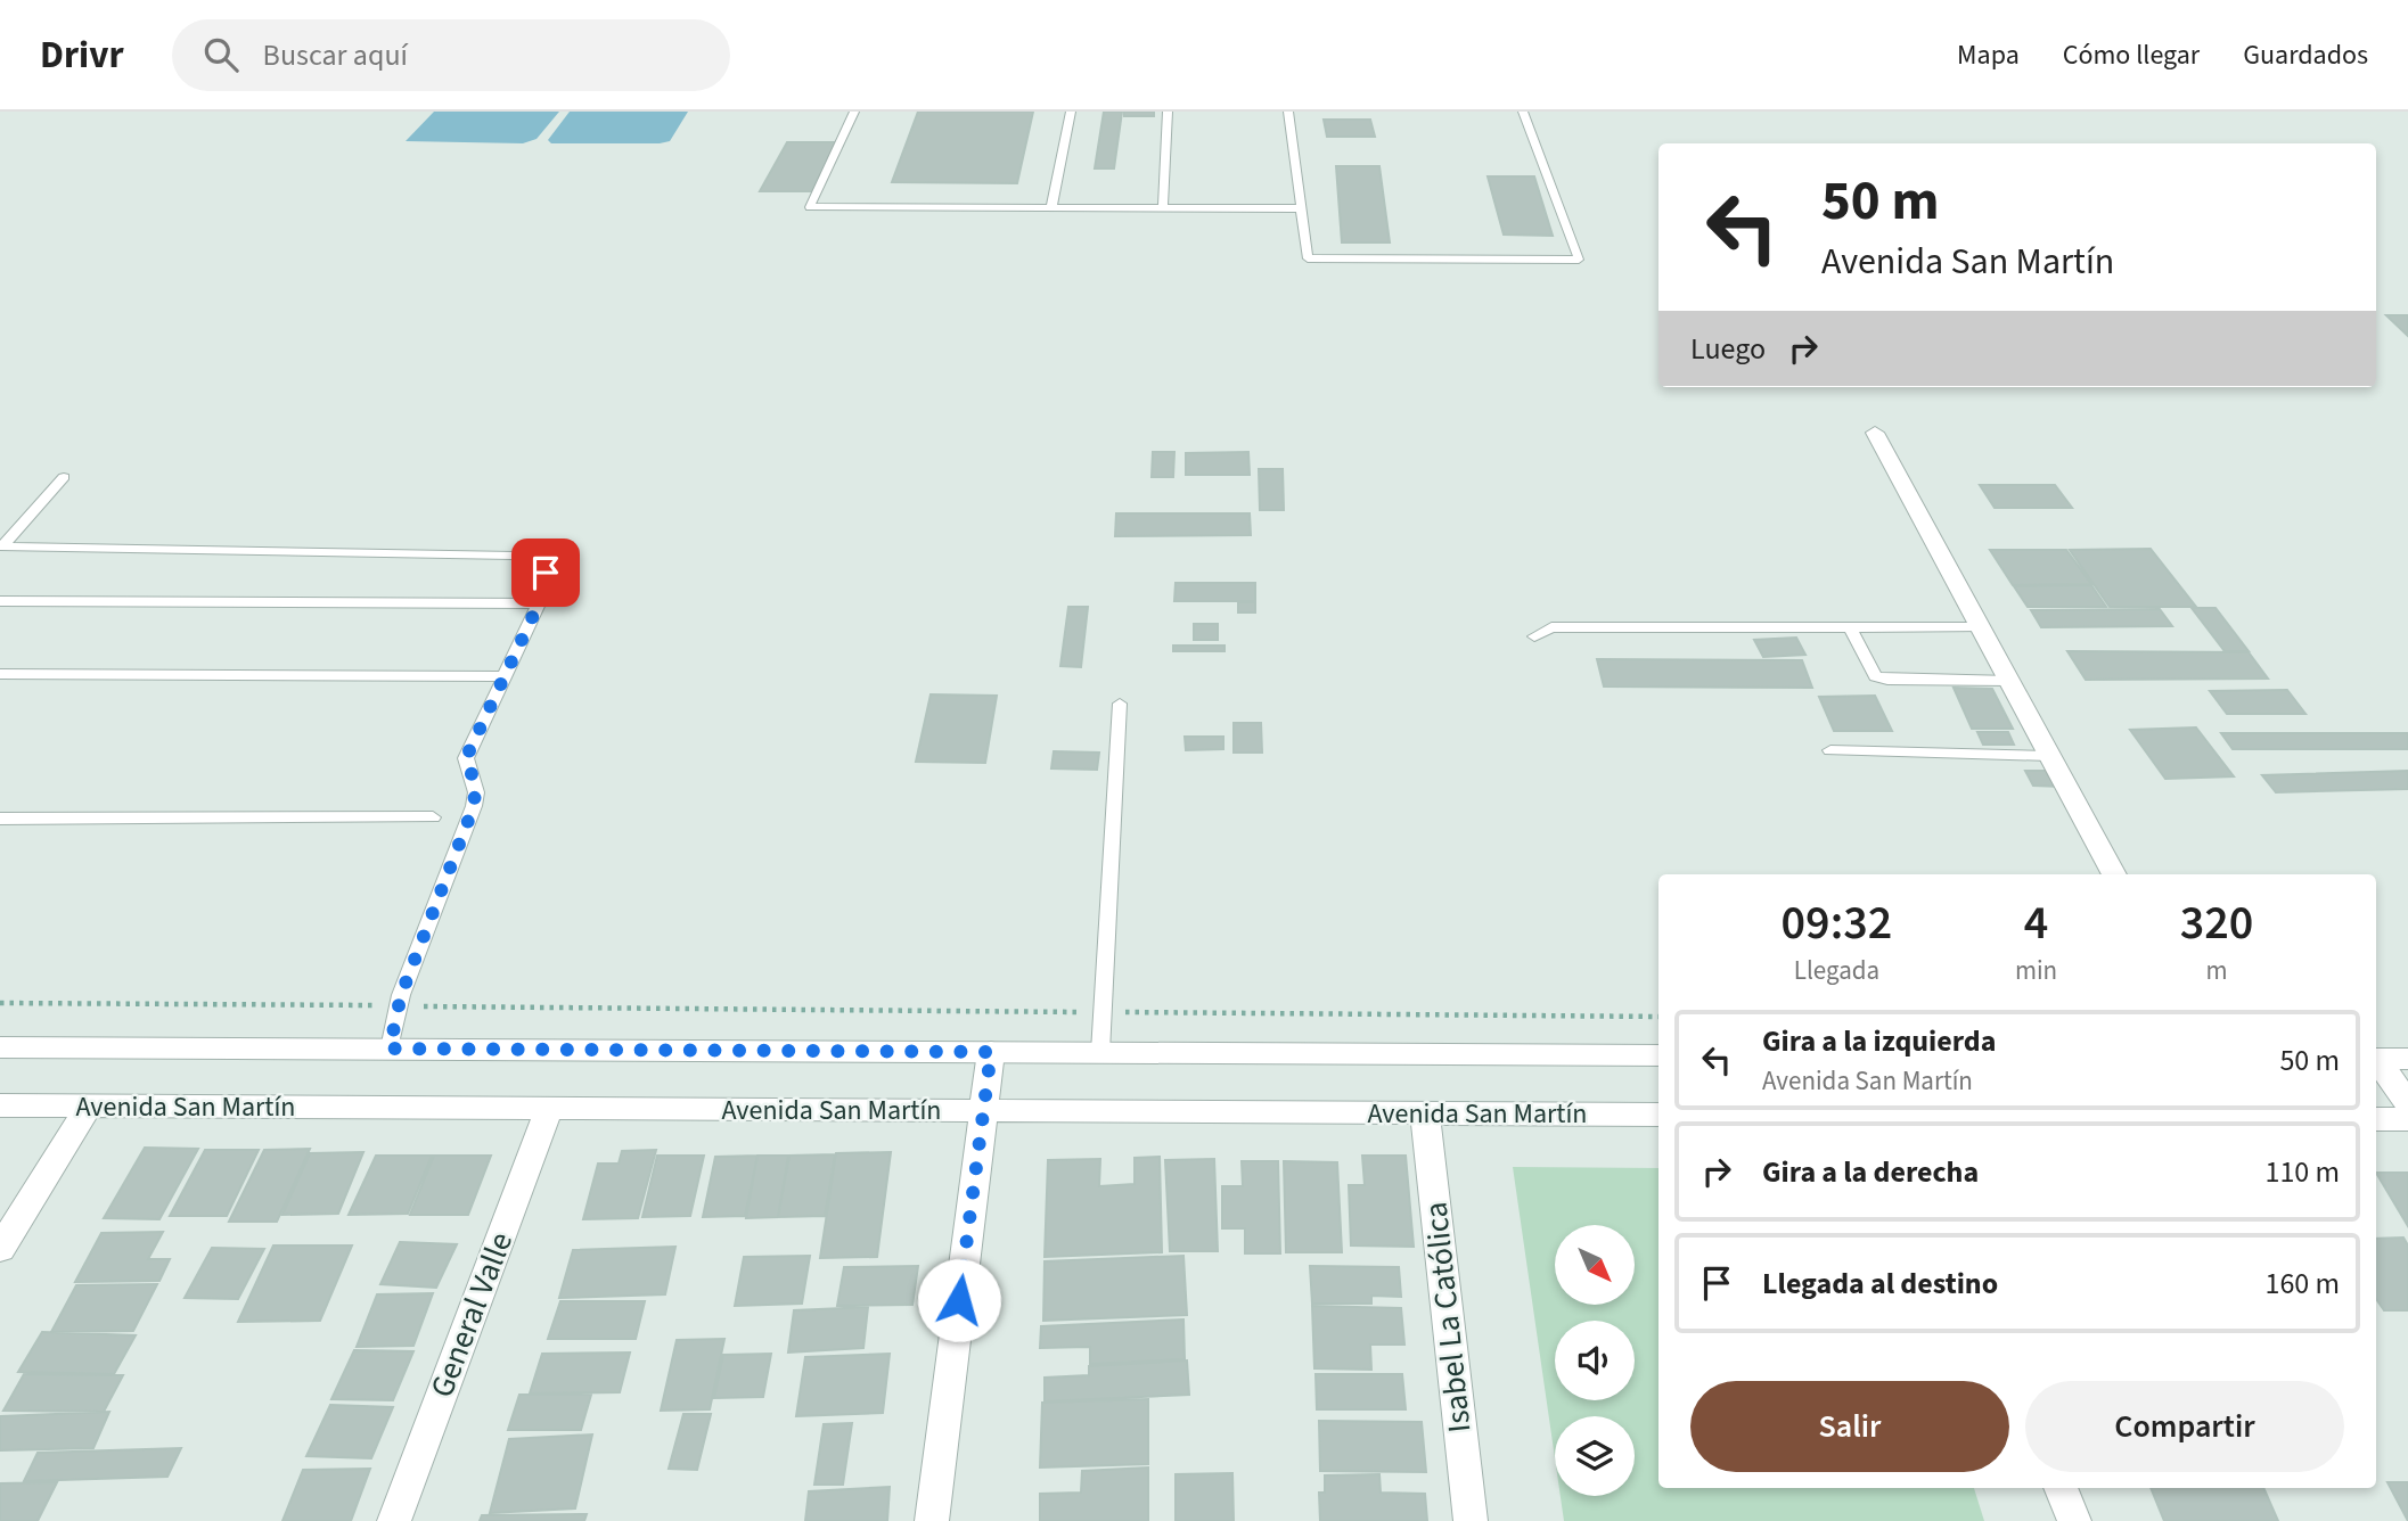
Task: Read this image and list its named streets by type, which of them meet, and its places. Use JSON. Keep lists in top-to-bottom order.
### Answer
{
  "streets": {
    "street": ["Avenida San Martín", "General Valle", "Isabel La Católica"]
  },
  "crossings": [
    ["Avenida San Martín", "General Valle"],
    ["Avenida San Martín", "Isabel La Católica"]
  ],
  "north": "bottom right",
  "page": {
    "header": "Drivr",
    "search": "Buscar aquí",
    "nav": ["Mapa", "Cómo llegar", "Guardados"],
    "turn": ["50 m", "Avenida San Martín"],
    "then": "Luego",
    "eta": [
      "09:32",
      "Llegada",
      "4",
      "min",
      "320",
      "m"
    ],
    "list": [
      {
        "name": "Gira a la izquierda",
        "note": "Avenida San Martín",
        "value": "50 m"
      },
      {
        "name": "Gira a la derecha",
        "value": "110 m"
      },
      {
        "name": "Llegada al destino",
        "value": "160 m"
      }
    ],
    "buttons": ["Salir", "Compartir"]
  }
}
